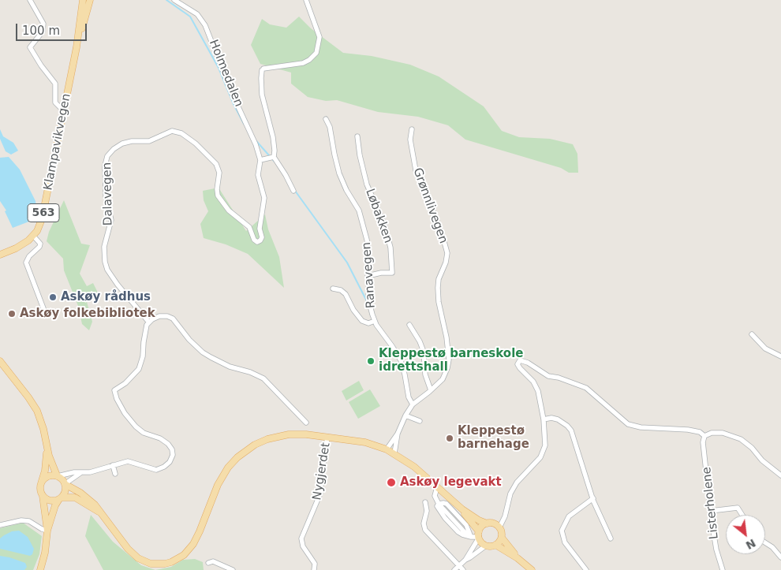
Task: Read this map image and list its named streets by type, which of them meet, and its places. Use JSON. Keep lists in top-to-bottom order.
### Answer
{
  "streets": {
    "main road": ["Klampavikvegen", "563"],
    "street": [
      "Holmedalen",
      "Dalavegen",
      "Grønnlivegen",
      "Løbakken",
      "Ranavegen",
      "Nygjerdet",
      "Listerholene"
    ]
  },
  "crossings": [
    ["Holmedalen", "Dalavegen"],
    ["Grønnlivegen", "Ranavegen"],
    ["Løbakken", "Ranavegen"]
  ],
  "places": [
    "Askøy rådhus",
    "Askøy folkebibliotek",
    "Kleppestø barneskole idrettshall",
    "Kleppestø barnehage",
    "Askøy legevakt"
  ],
  "scale_bar": "100 m",
  "north": "bottom right"
}
